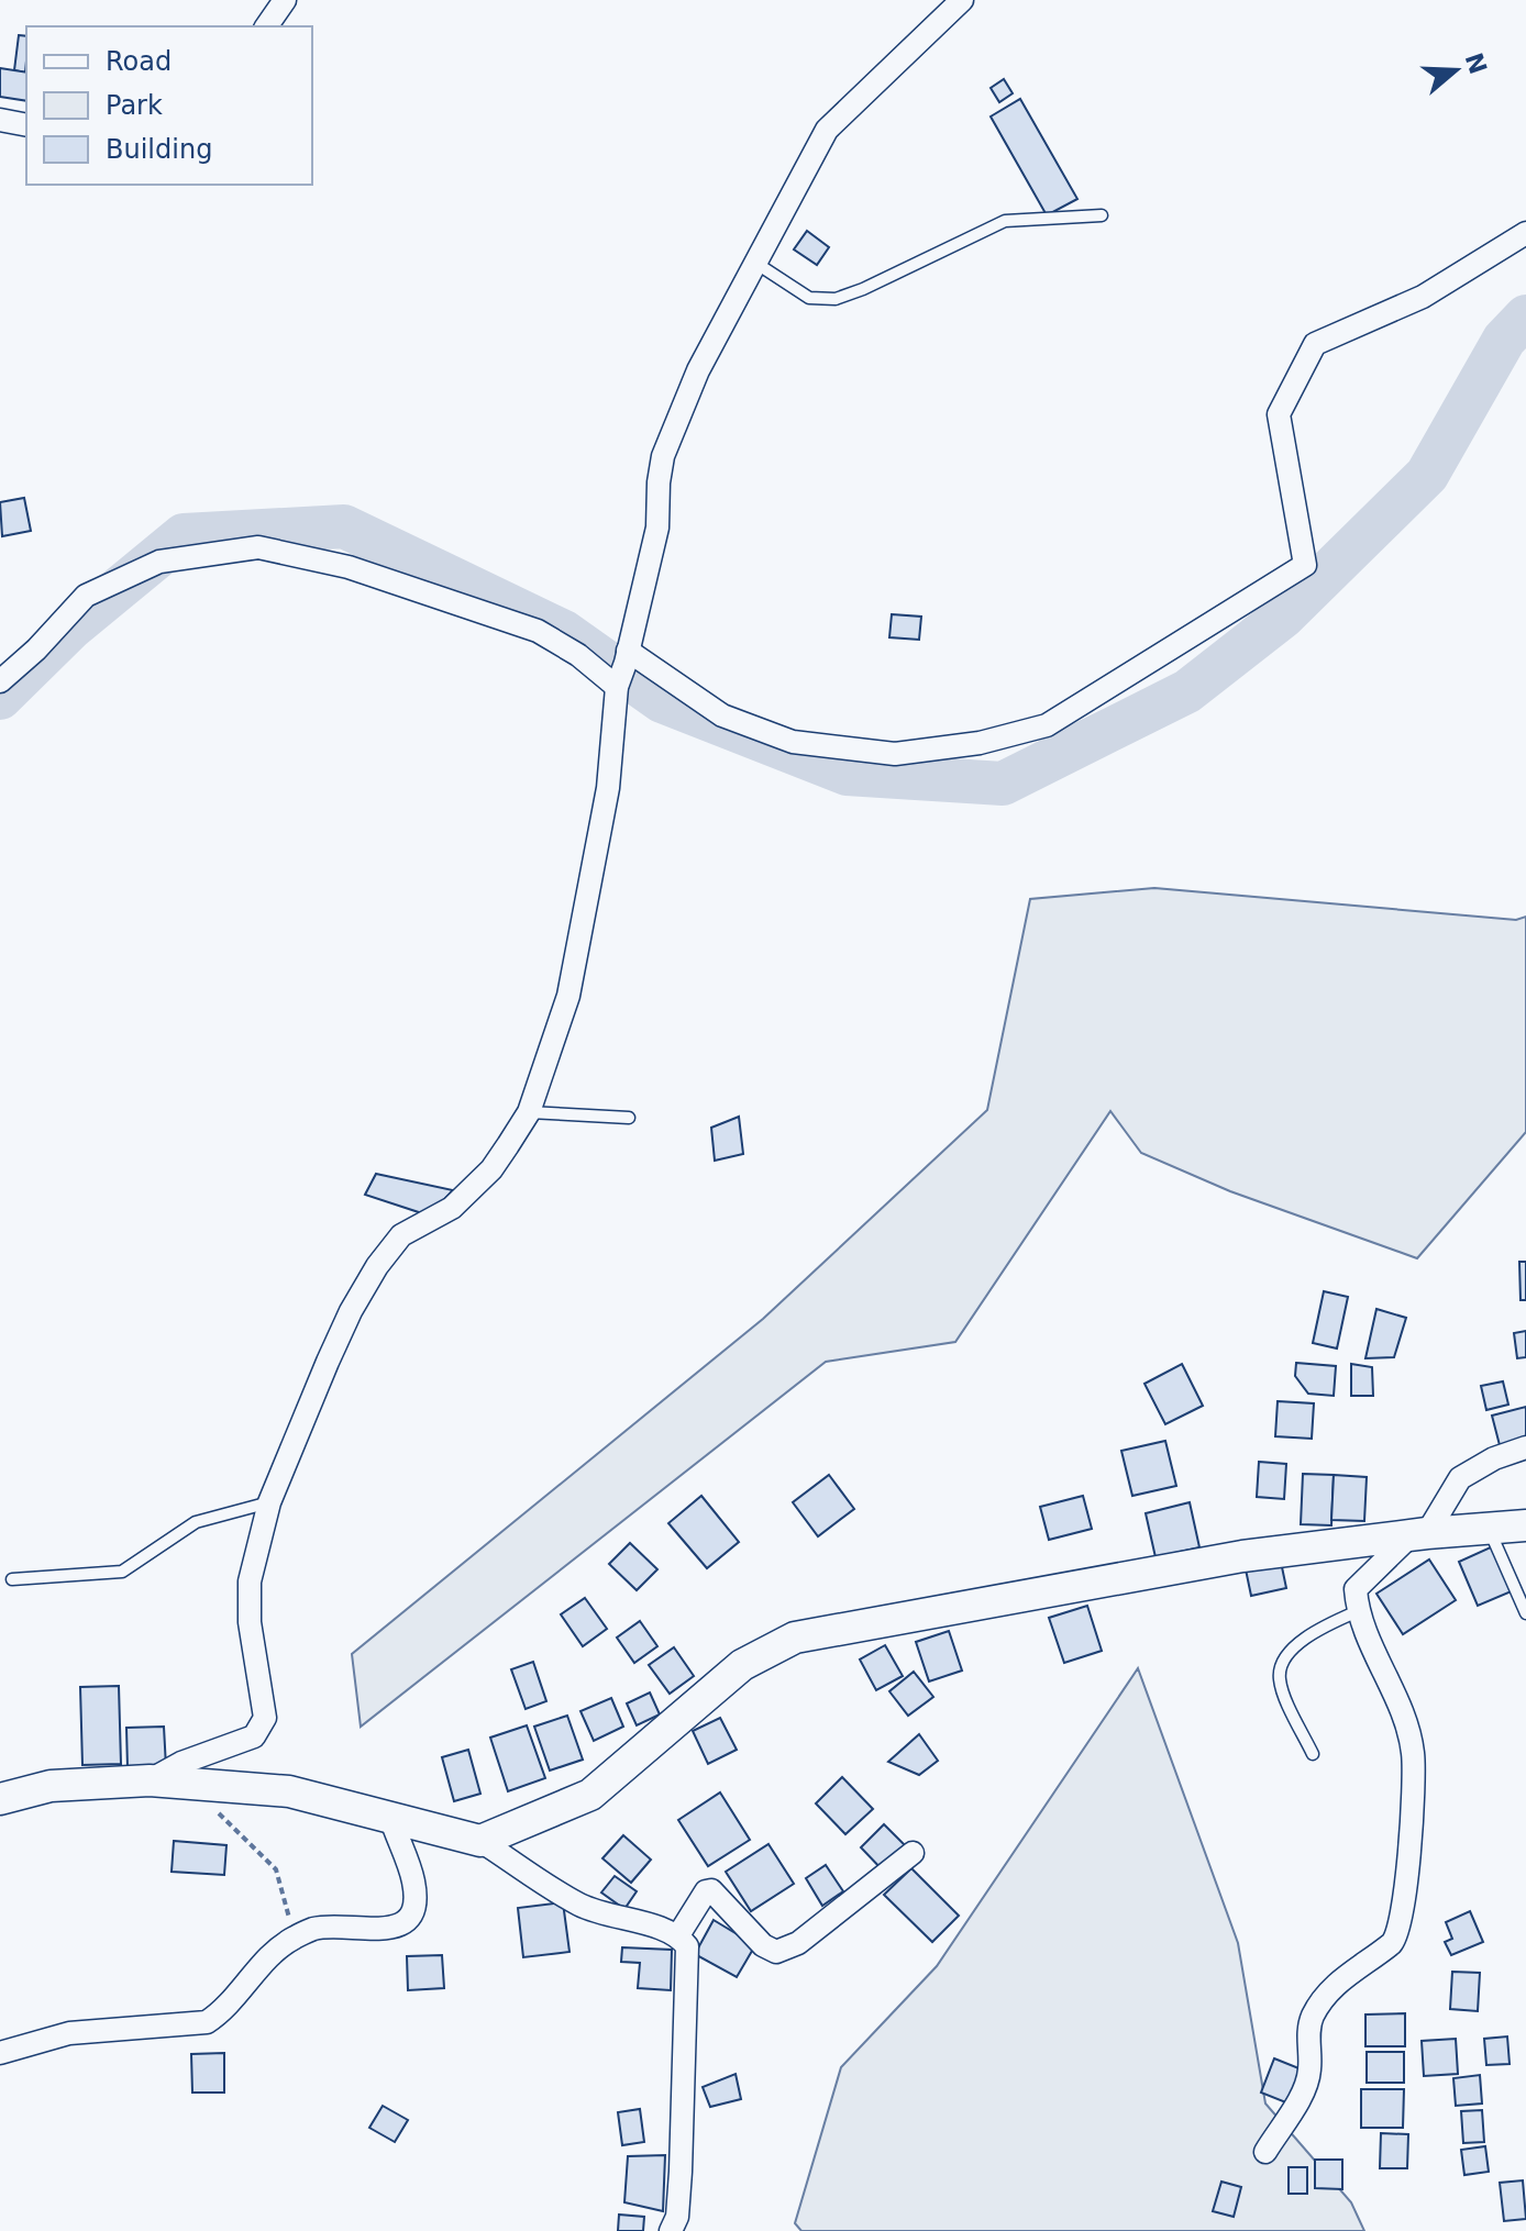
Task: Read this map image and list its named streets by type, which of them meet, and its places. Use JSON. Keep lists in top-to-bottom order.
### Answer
{
  "legend": ["Road", "Park", "Building"],
  "north": "right"
}
